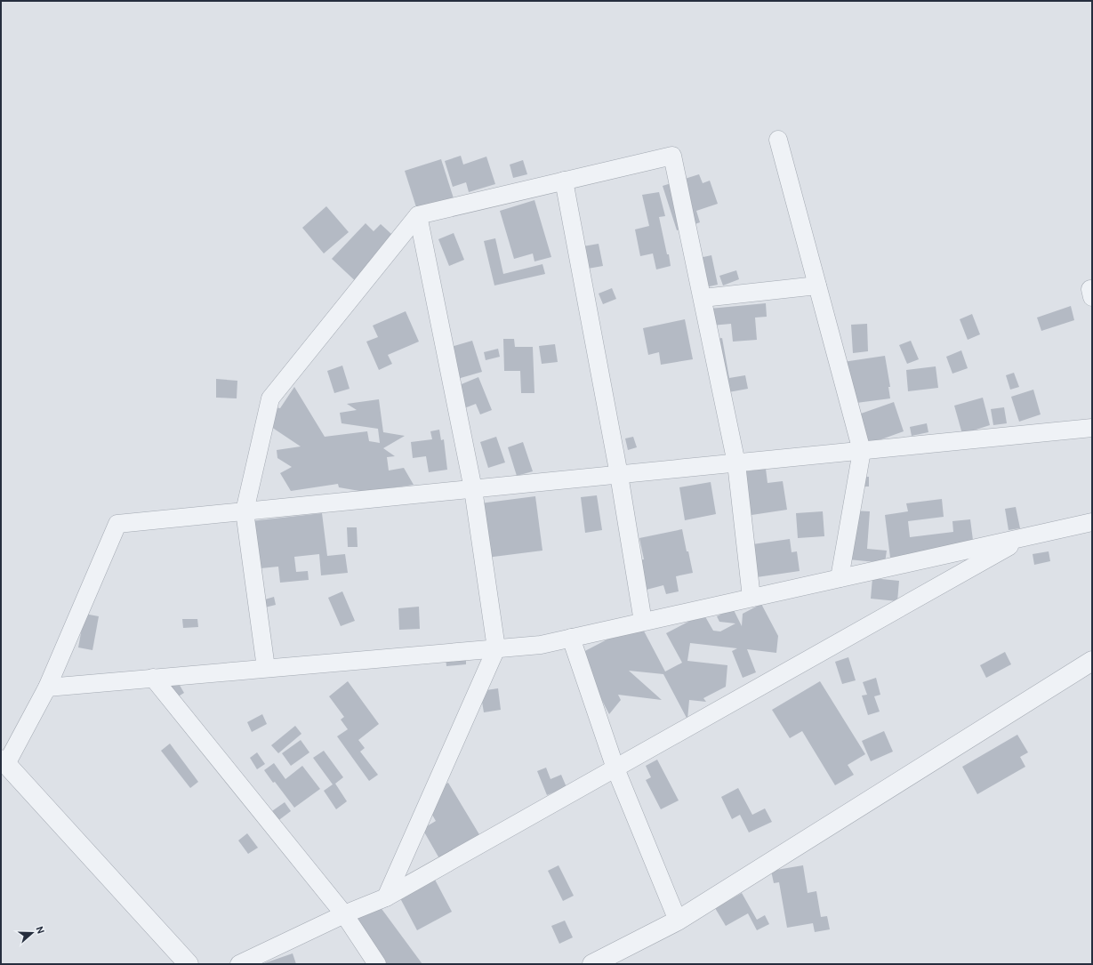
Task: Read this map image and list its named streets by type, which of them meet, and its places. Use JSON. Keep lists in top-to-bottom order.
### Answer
{
  "north": "right"
}
